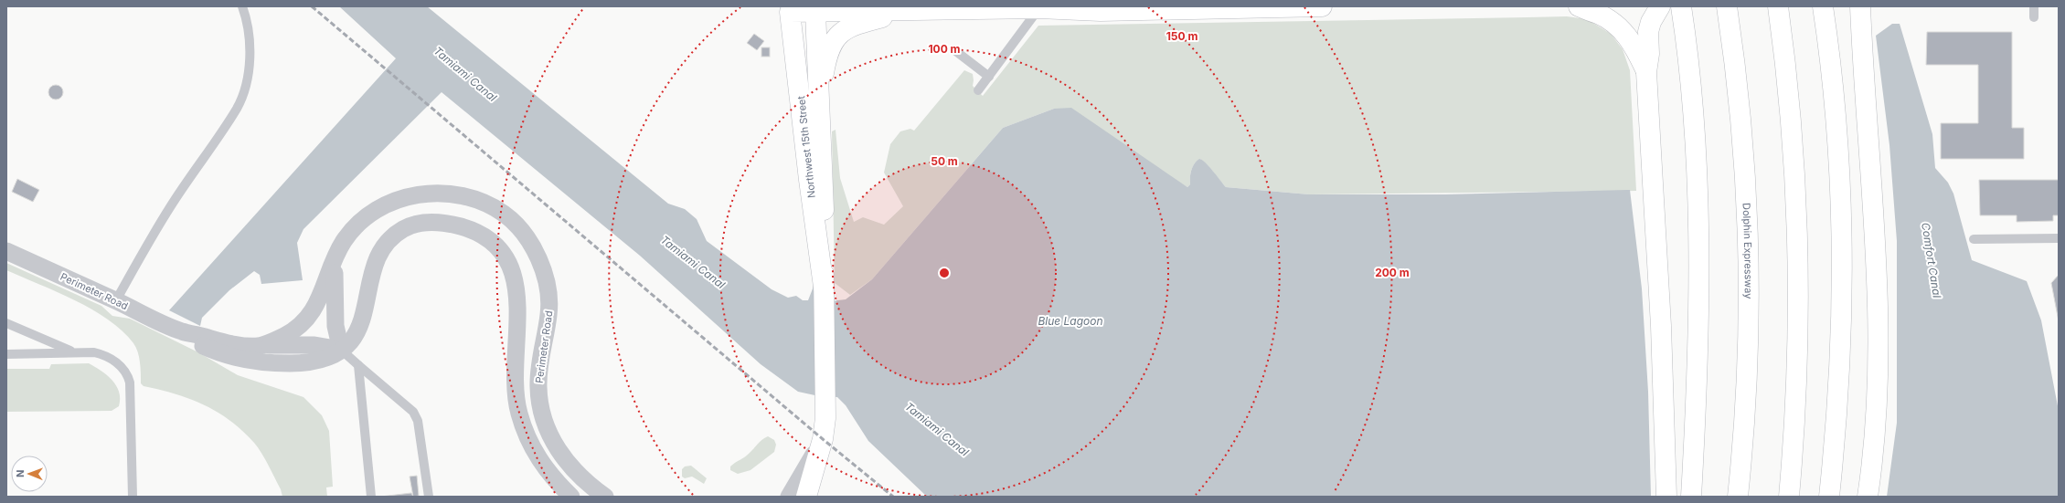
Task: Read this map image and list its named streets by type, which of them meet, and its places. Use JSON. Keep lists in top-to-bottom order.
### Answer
{
  "streets": {
    "main road": ["Northwest 15th Street", "Dolphin Expressway"],
    "street": ["Perimeter Road"]
  },
  "water": ["Tamiami Canal", "Comfort Canal", "Blue Lagoon"],
  "north": "left",
  "rings": [
    "150 m",
    "100 m",
    "50 m",
    "200 m"
  ]
}
